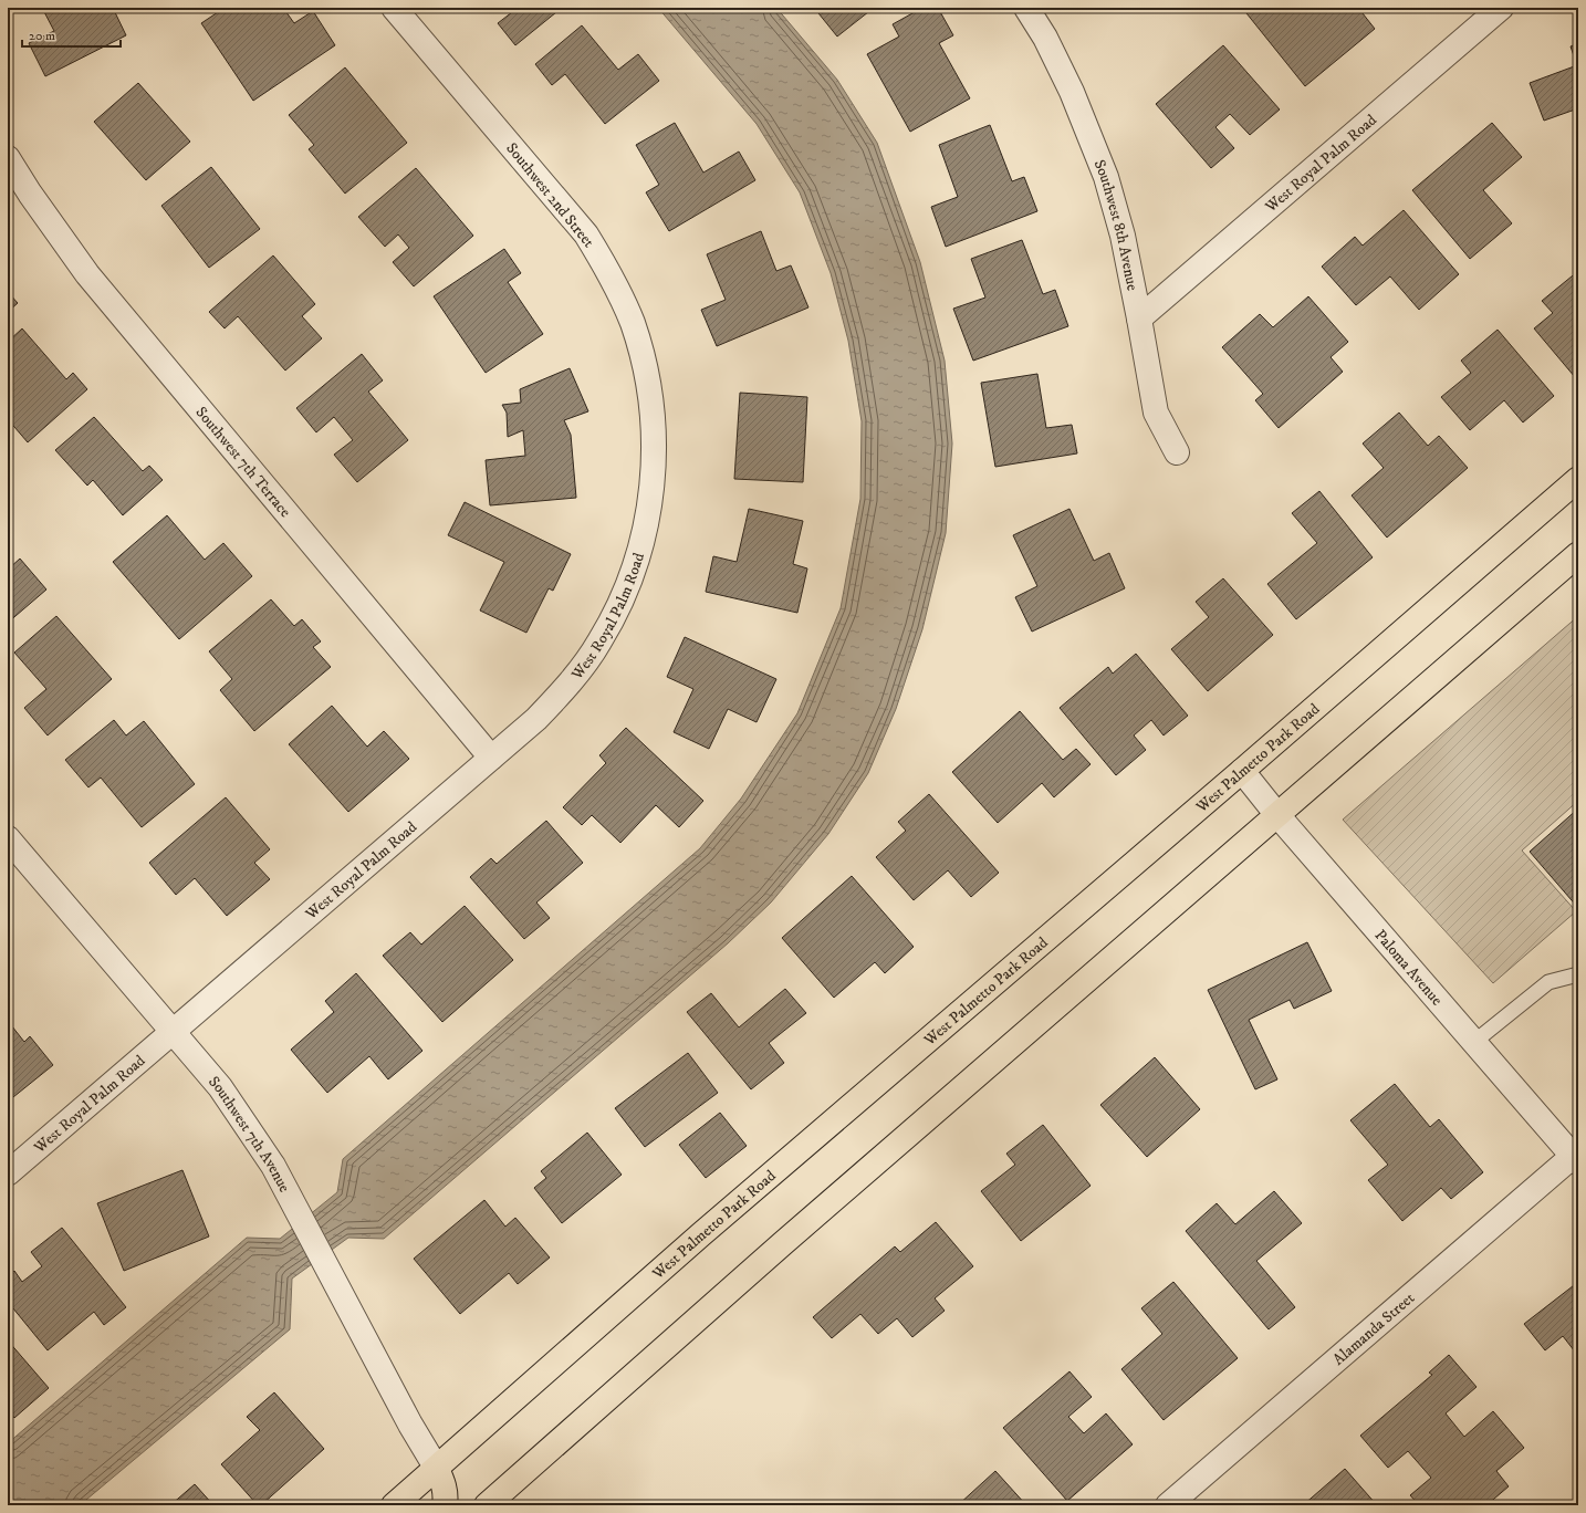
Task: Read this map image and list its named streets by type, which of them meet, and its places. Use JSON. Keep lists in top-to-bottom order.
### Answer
{
  "streets": {
    "main road": ["West Palmetto Park Road"],
    "street": [
      "West Royal Palm Road",
      "Southwest 2nd Street",
      "Southwest 8th Avenue",
      "Southwest 7th Terrace",
      "Paloma Avenue",
      "Southwest 7th Avenue",
      "Alamanda Street"
    ]
  },
  "crossings": [
    ["West Royal Palm Road", "Southwest 2nd Street"],
    ["West Royal Palm Road", "Southwest 8th Avenue"],
    ["West Royal Palm Road", "Southwest 7th Terrace"],
    ["West Royal Palm Road", "Southwest 7th Avenue"],
    ["West Palmetto Park Road", "Paloma Avenue"],
    ["West Palmetto Park Road", "Southwest 7th Avenue"],
    ["Paloma Avenue", "Alamanda Street"]
  ],
  "scale_bar": "20 m"
}
